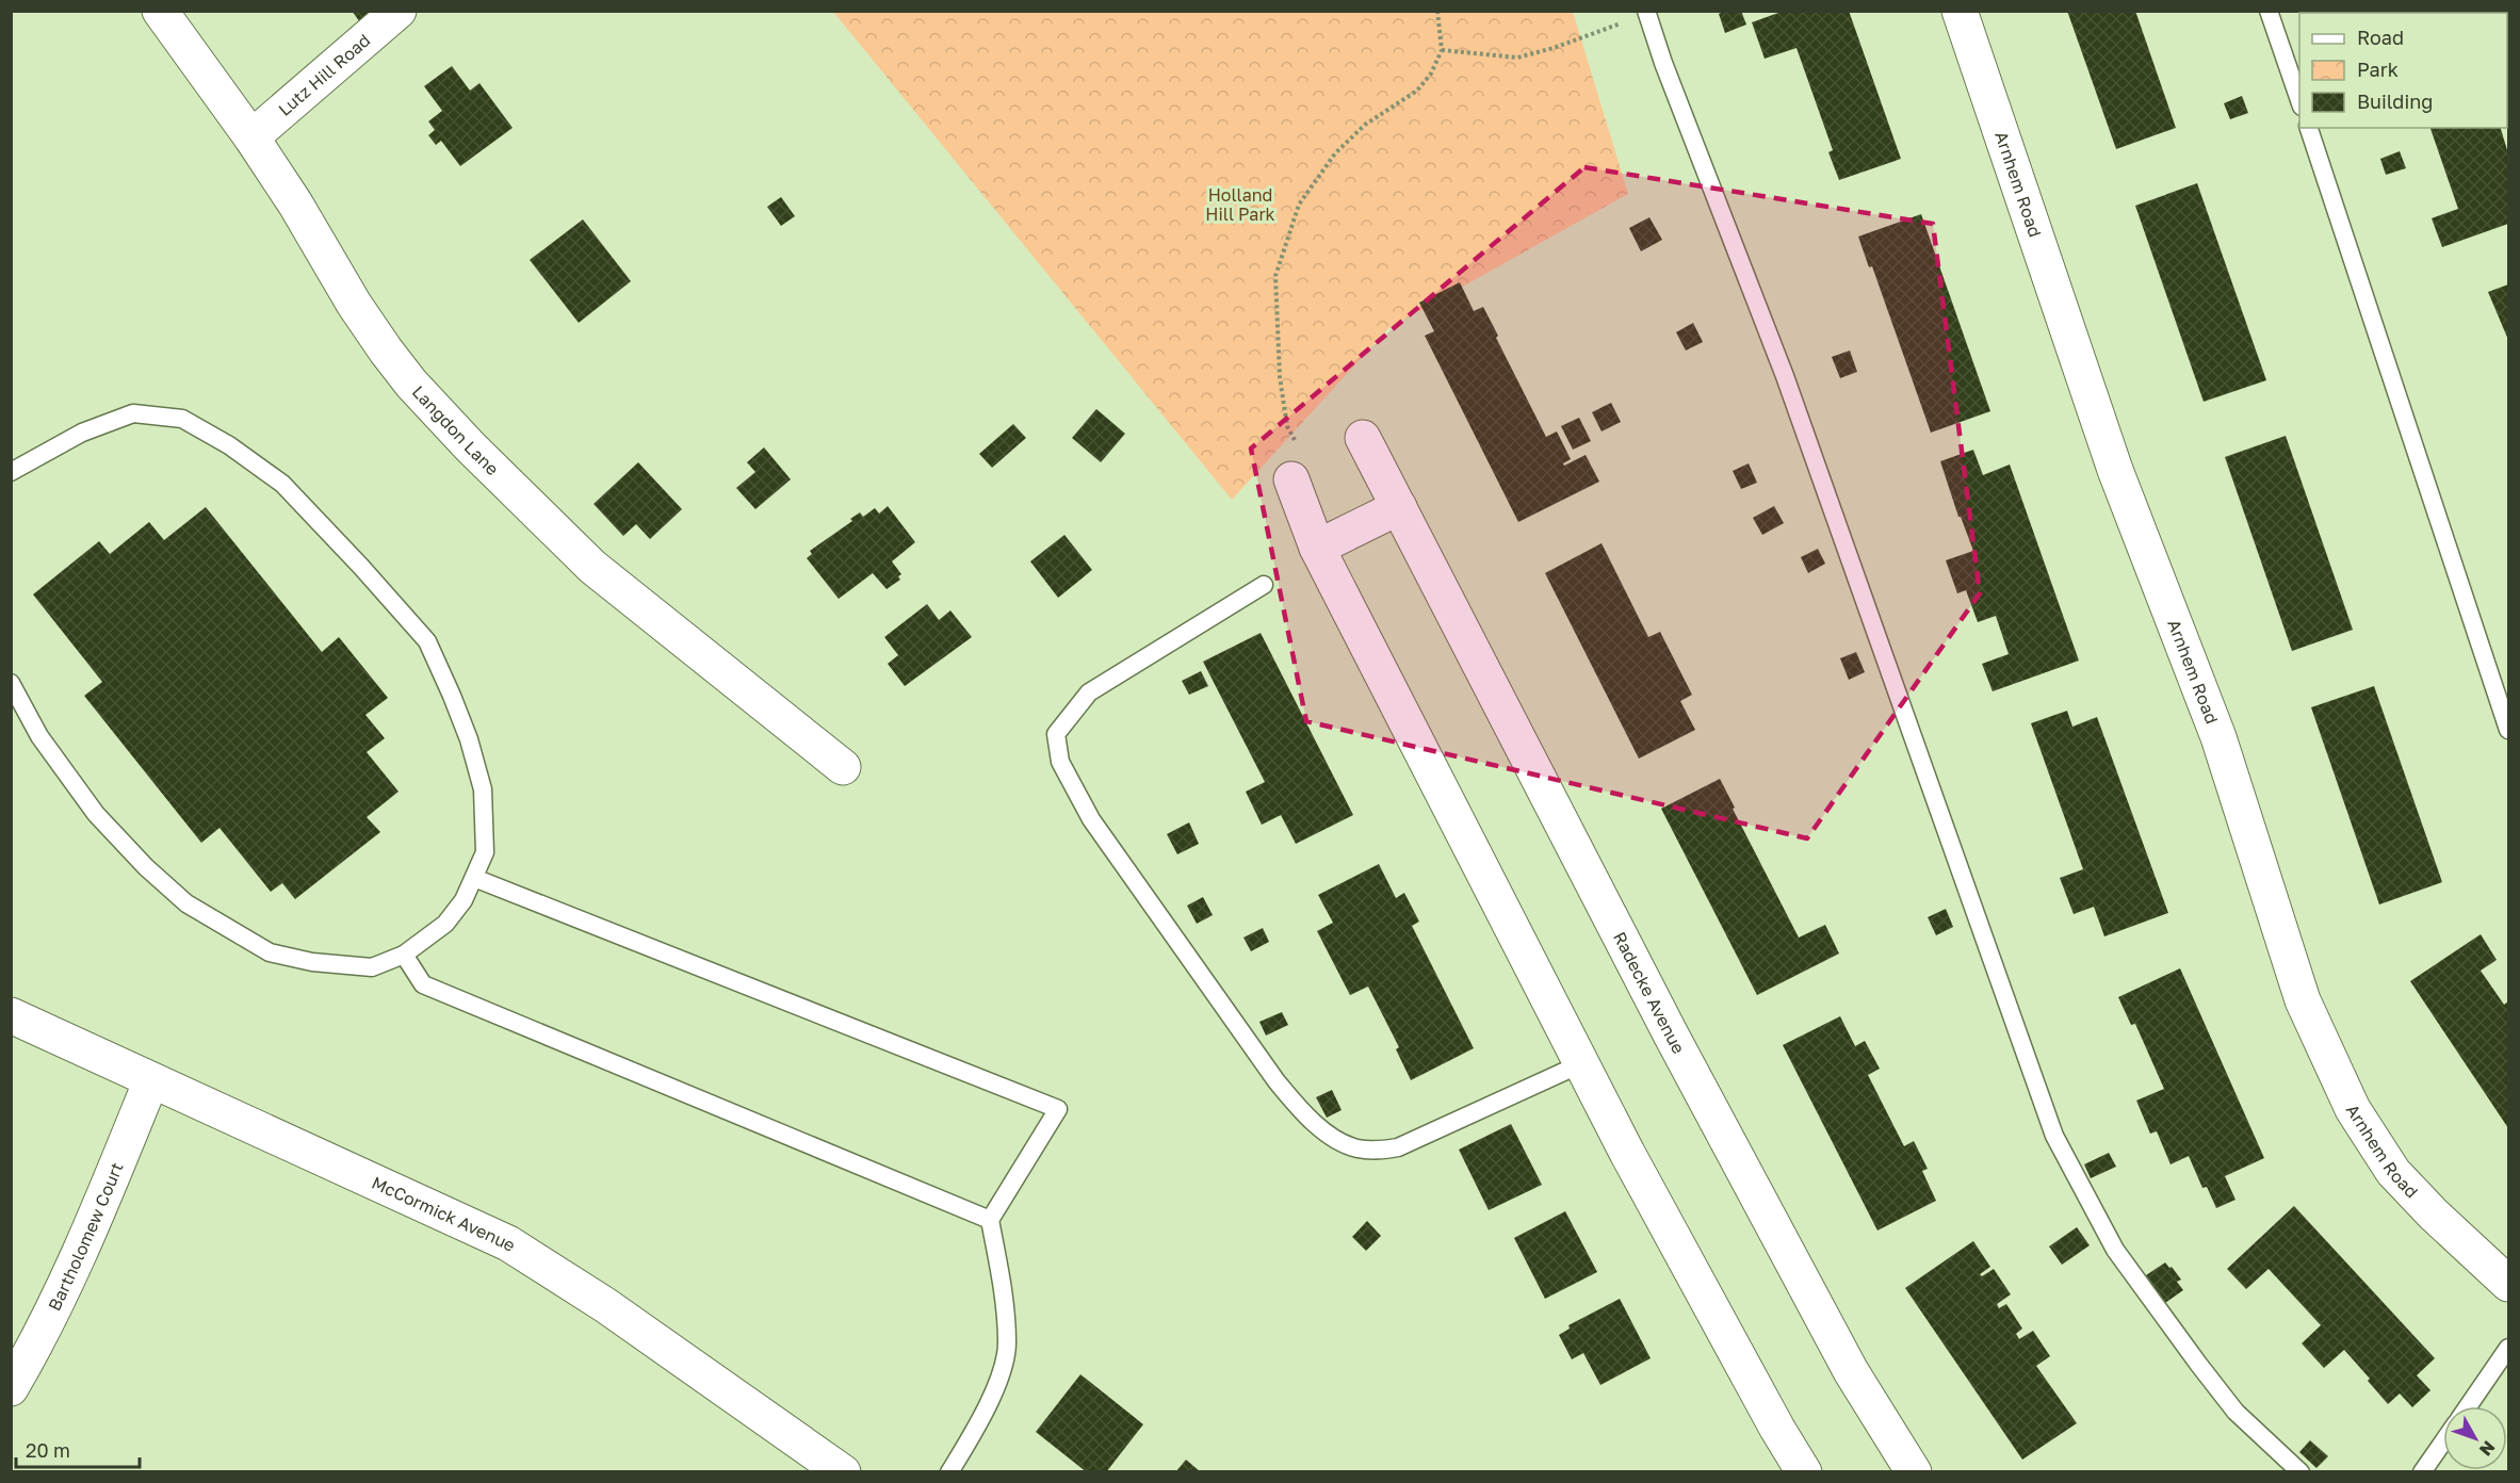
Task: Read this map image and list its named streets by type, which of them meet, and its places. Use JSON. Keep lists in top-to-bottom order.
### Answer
{
  "streets": {
    "street": [
      "Lutz Hill Road",
      "Arnhem Road",
      "Langdon Lane",
      "Radecke Avenue",
      "McCormick Avenue",
      "Bartholomew Court"
    ]
  },
  "crossings": [
    ["Lutz Hill Road", "Langdon Lane"],
    ["McCormick Avenue", "Bartholomew Court"]
  ],
  "parks": ["Holland Hill Park"],
  "legend": ["Road", "Park", "Building"],
  "scale_bar": "20 m",
  "north": "bottom right"
}
